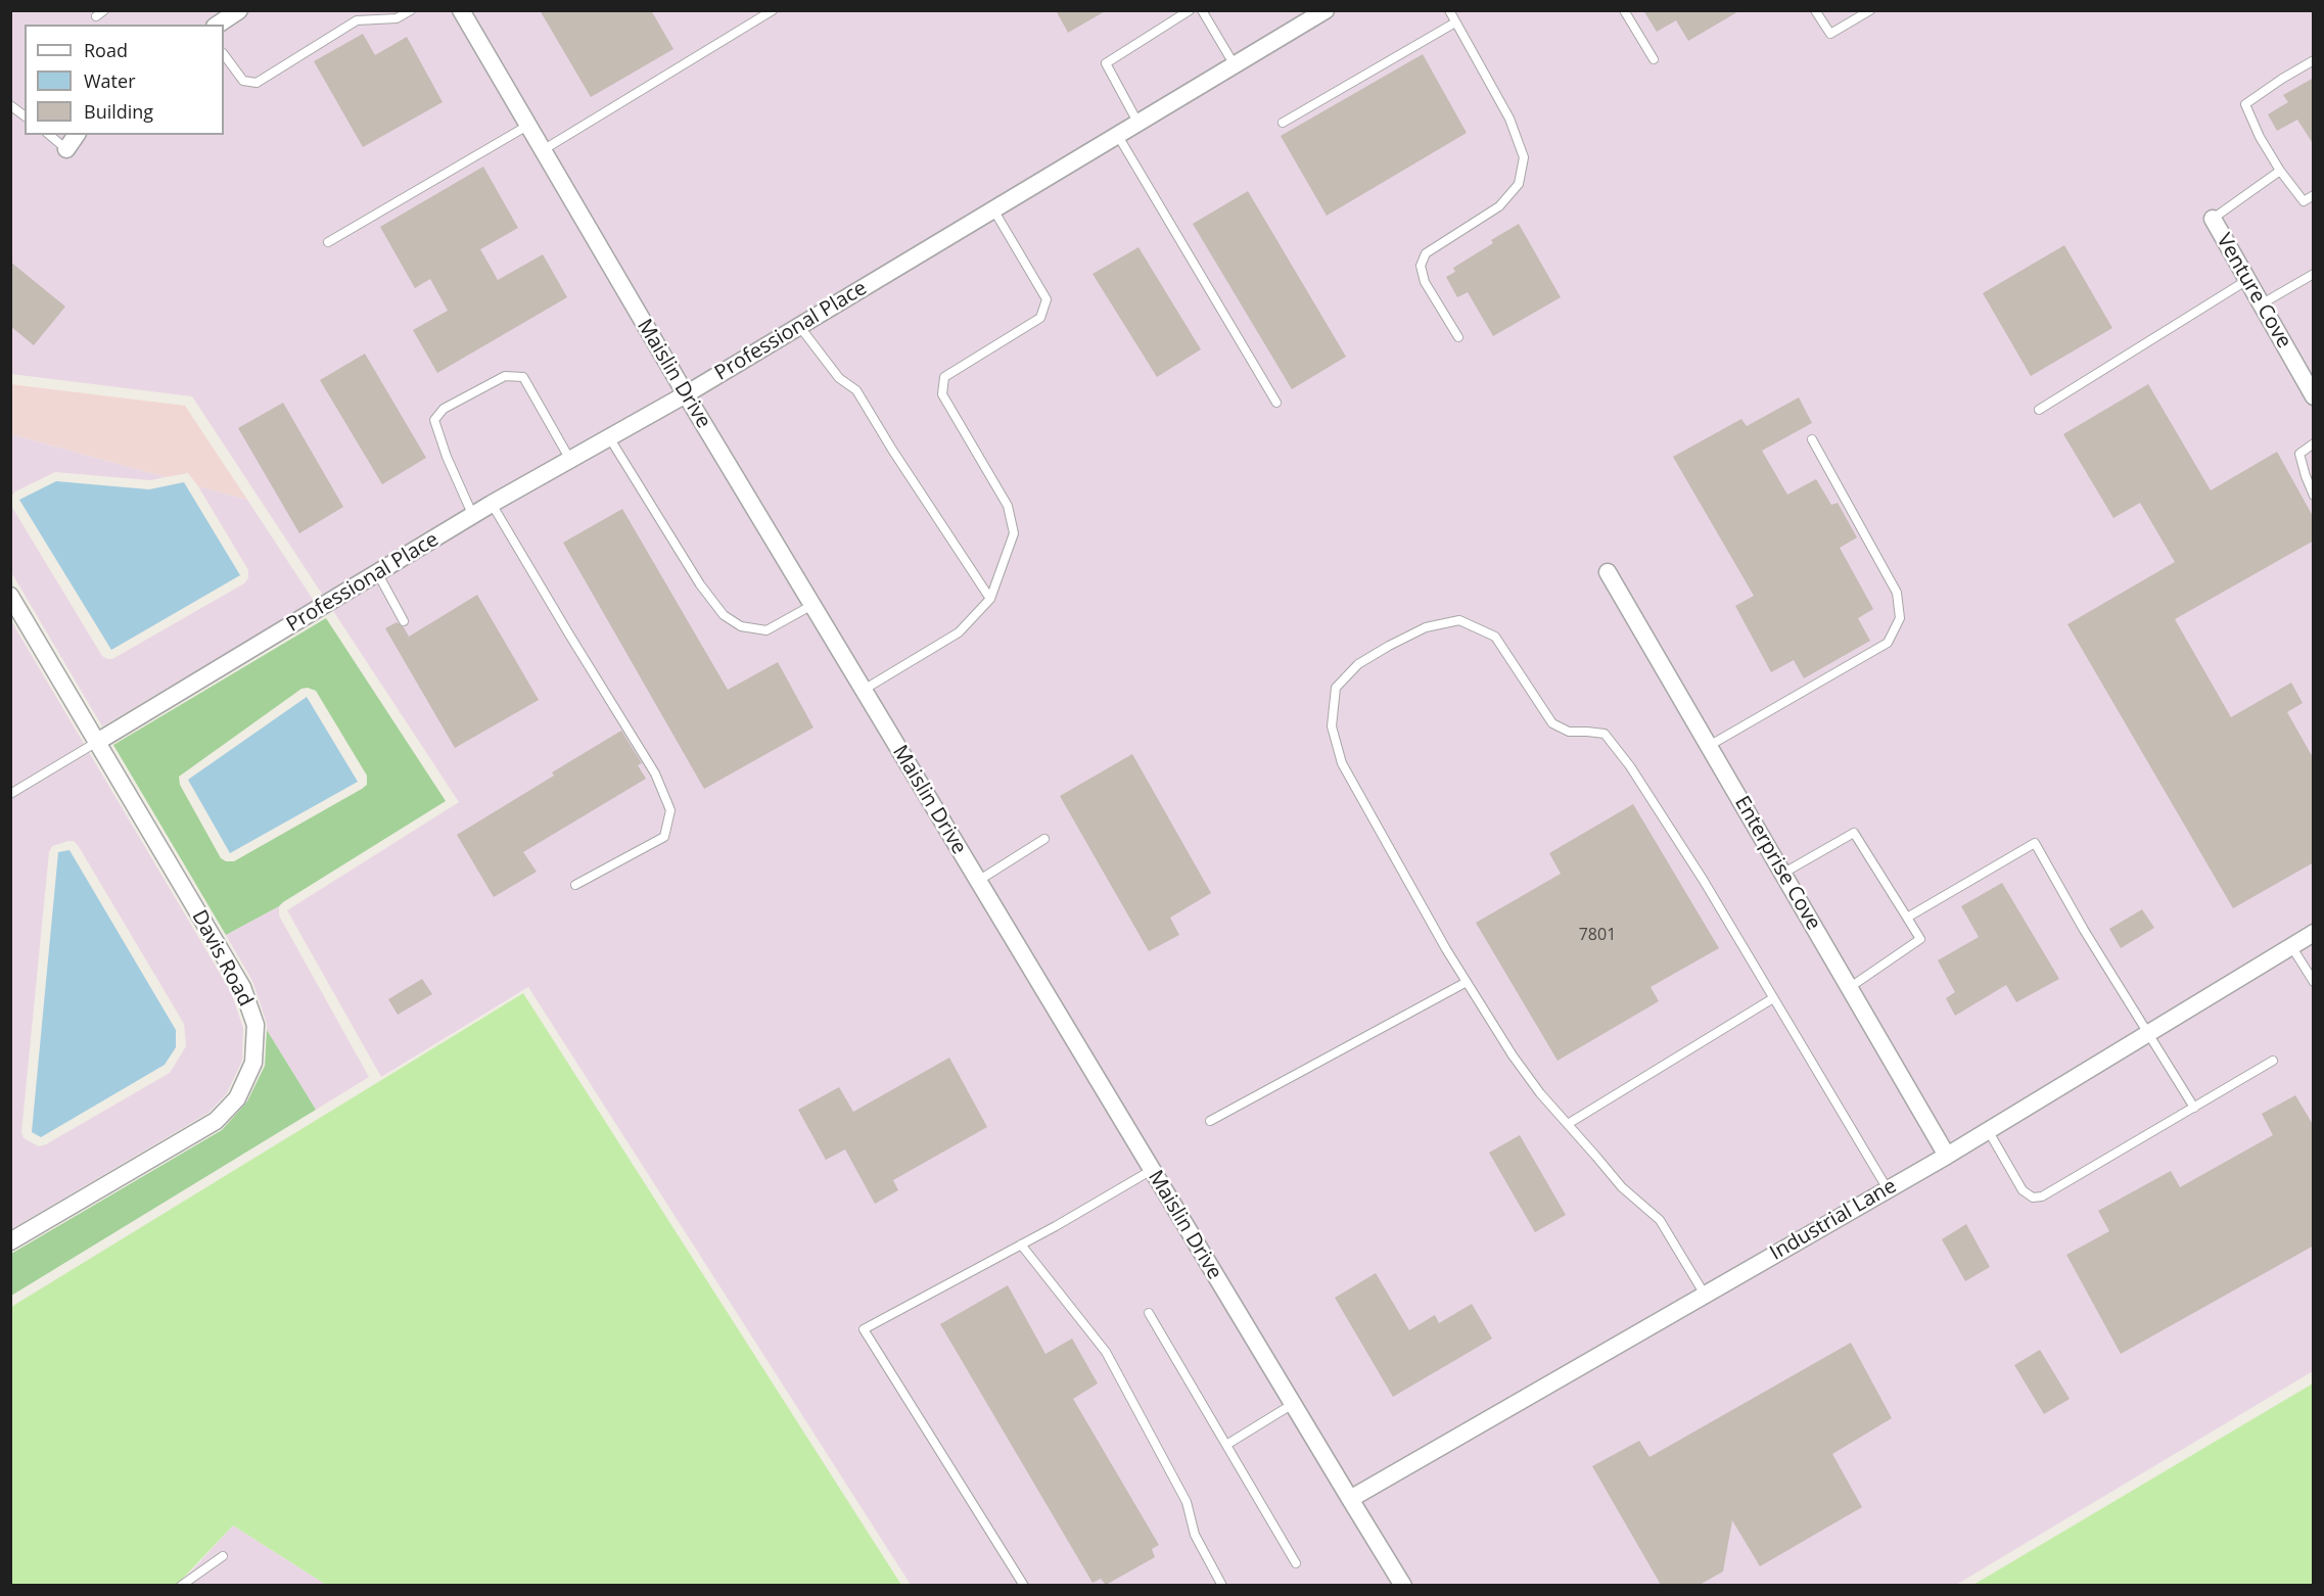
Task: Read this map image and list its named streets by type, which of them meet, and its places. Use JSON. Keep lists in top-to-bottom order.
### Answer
{
  "streets": {
    "street": [
      "Venture Cove",
      "Professional Place",
      "Maislin Drive",
      "Enterprise Cove",
      "Davis Road",
      "Industrial Lane"
    ]
  },
  "crossings": [
    ["Professional Place", "Maislin Drive"],
    ["Professional Place", "Davis Road"],
    ["Maislin Drive", "Industrial Lane"],
    ["Enterprise Cove", "Industrial Lane"]
  ],
  "house_numbers": ["7801"],
  "legend": ["Road", "Water", "Building"]
}
